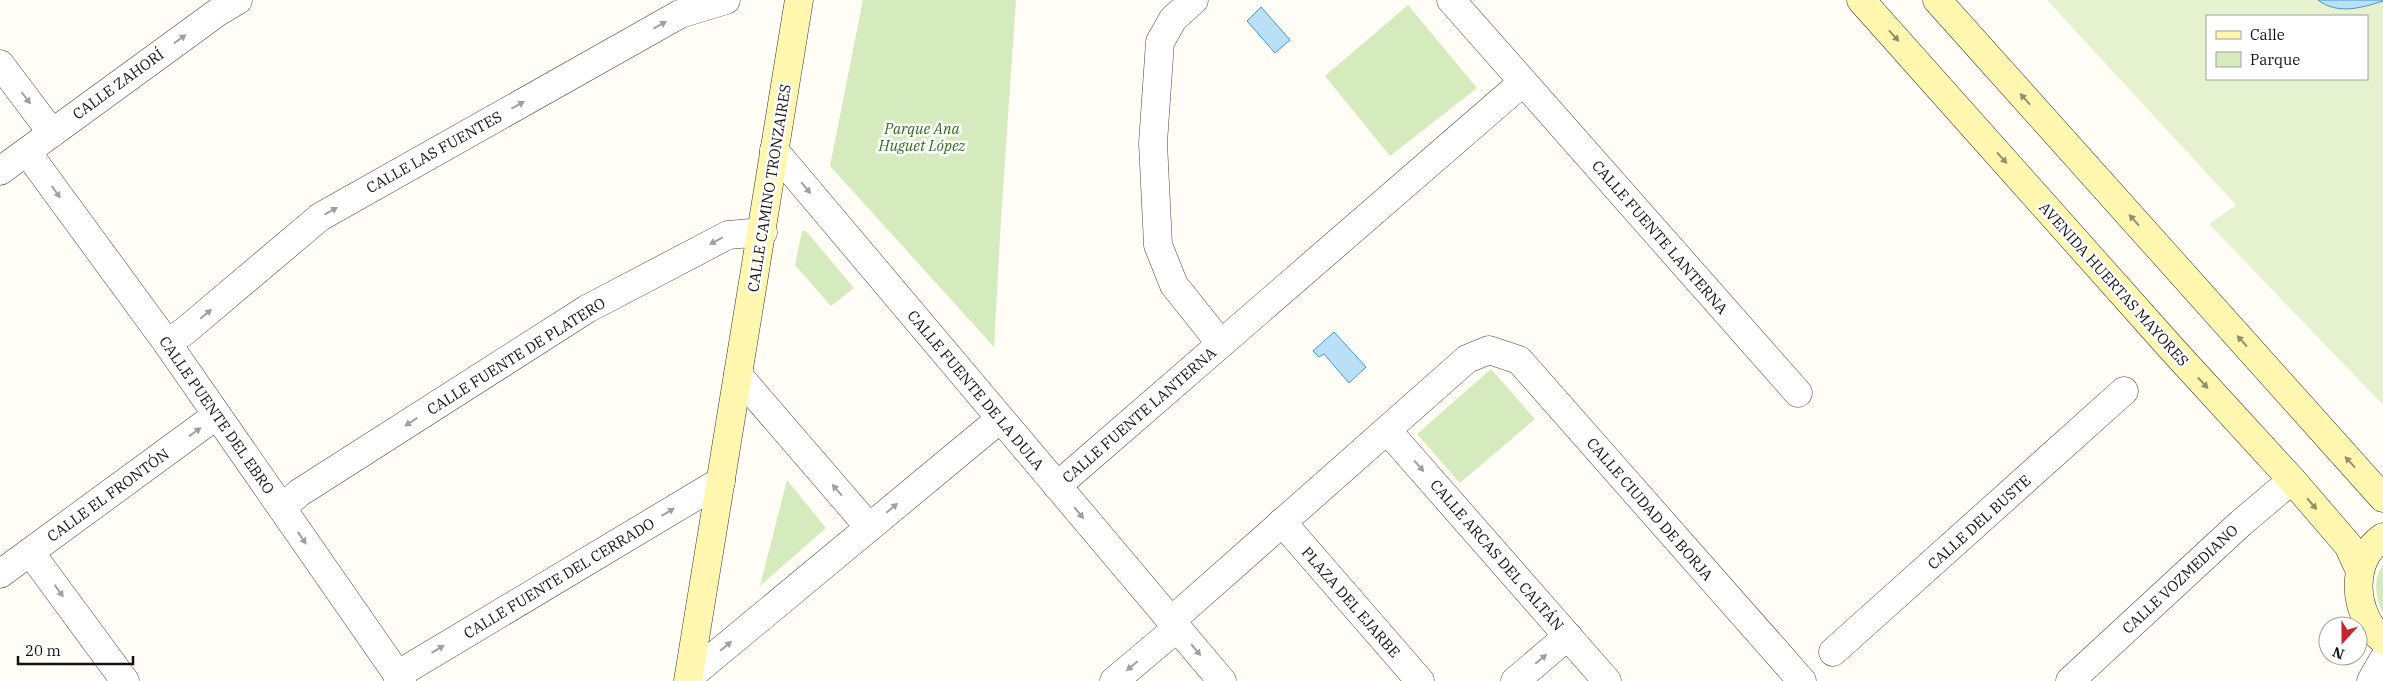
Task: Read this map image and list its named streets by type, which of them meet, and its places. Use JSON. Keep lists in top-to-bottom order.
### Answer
{
  "streets": {
    "street": [
      "CALLE ZAHORÍ",
      "CALLE LAS FUENTES",
      "CALLE CAMINO TRONZAIRES",
      "CALLE FUENTE LANTERNA",
      "AVENIDA HUERTAS MAYORES",
      "CALLE FUENTE DE PLATERO",
      "CALLE FUENTE DE LA DULA",
      "CALLE PUENTE DEL EBRO",
      "CALLE EL FRONTÓN",
      "CALLE CIUDAD DE BORJA",
      "CALLE DEL BUSTE",
      "CALLE ARCAS DEL CALTÁN",
      "CALLE FUENTE DEL CERRADO",
      "CALLE VOZMEDIANO",
      "PLAZA DEL EJARBE"
    ]
  },
  "crossings": [
    ["CALLE ZAHORÍ", "CALLE PUENTE DEL EBRO"],
    ["CALLE LAS FUENTES", "CALLE PUENTE DEL EBRO"],
    ["CALLE CAMINO TRONZAIRES", "CALLE FUENTE DE PLATERO"],
    ["CALLE CAMINO TRONZAIRES", "CALLE FUENTE DE LA DULA"],
    ["CALLE CAMINO TRONZAIRES", "CALLE FUENTE DEL CERRADO"],
    ["CALLE FUENTE LANTERNA", "CALLE FUENTE DE LA DULA"],
    ["AVENIDA HUERTAS MAYORES", "CALLE VOZMEDIANO"],
    ["CALLE FUENTE DE PLATERO", "CALLE PUENTE DEL EBRO"],
    ["CALLE PUENTE DEL EBRO", "CALLE EL FRONTÓN"],
    ["CALLE PUENTE DEL EBRO", "CALLE FUENTE DEL CERRADO"],
    ["CALLE CIUDAD DE BORJA", "CALLE ARCAS DEL CALTÁN"]
  ],
  "one_way": [
    "CALLE ZAHORÍ",
    "CALLE LAS FUENTES",
    "CALLE CAMINO TRONZAIRES",
    "CALLE FUENTE DE PLATERO",
    "CALLE PUENTE DEL EBRO",
    "CALLE EL FRONTÓN",
    "CALLE ARCAS DEL CALTÁN",
    "CALLE FUENTE DEL CERRADO"
  ],
  "parks": ["Parque Ana Huguet López"],
  "legend": ["Calle", "Parque"],
  "scale_bar": "20 m",
  "north": "bottom"
}
